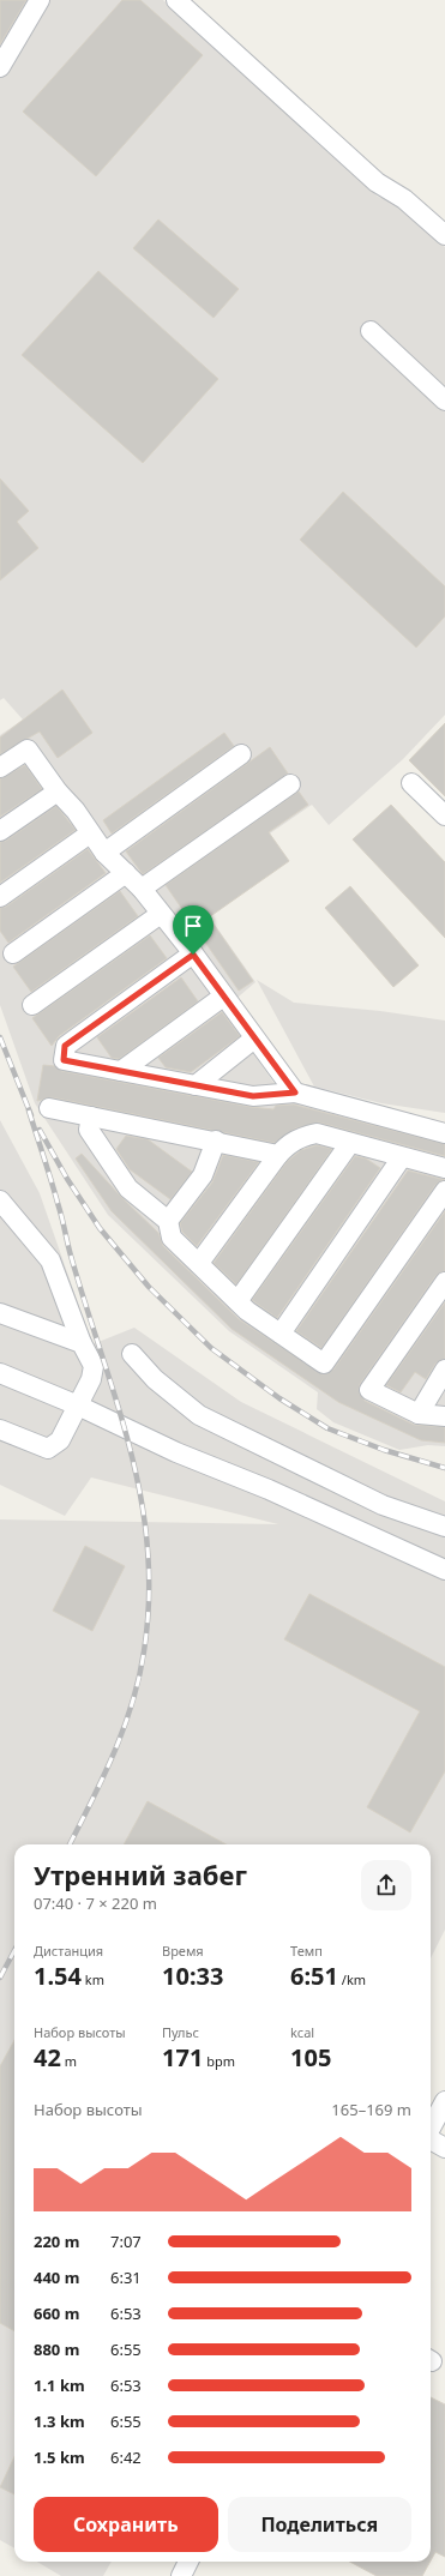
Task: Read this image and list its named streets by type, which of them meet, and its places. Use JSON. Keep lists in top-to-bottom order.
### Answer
{
  "page": {
    "heading": ["Утренний забег", "07:40 · 7 × 220 m"],
    "stats": [
      ["Дистанция", "1.54 km"],
      ["Время", "10:33"],
      ["Темп", "6:51 /km"],
      ["Набор высоты", "42 m"],
      ["Пульс", "171 bpm"],
      ["kcal", "105"]
    ],
    "chart": ["Набор высоты", "165–169 m"],
    "list": [
      {
        "name": "220 m",
        "note": "7:07"
      },
      {
        "name": "440 m",
        "note": "6:31"
      },
      {
        "name": "660 m",
        "note": "6:53"
      },
      {
        "name": "880 m",
        "note": "6:55"
      },
      {
        "name": "1.1 km",
        "note": "6:53"
      },
      {
        "name": "1.3 km",
        "note": "6:55"
      },
      {
        "name": "1.5 km",
        "note": "6:42"
      }
    ],
    "buttons": ["Сохранить", "Поделиться"]
  }
}
